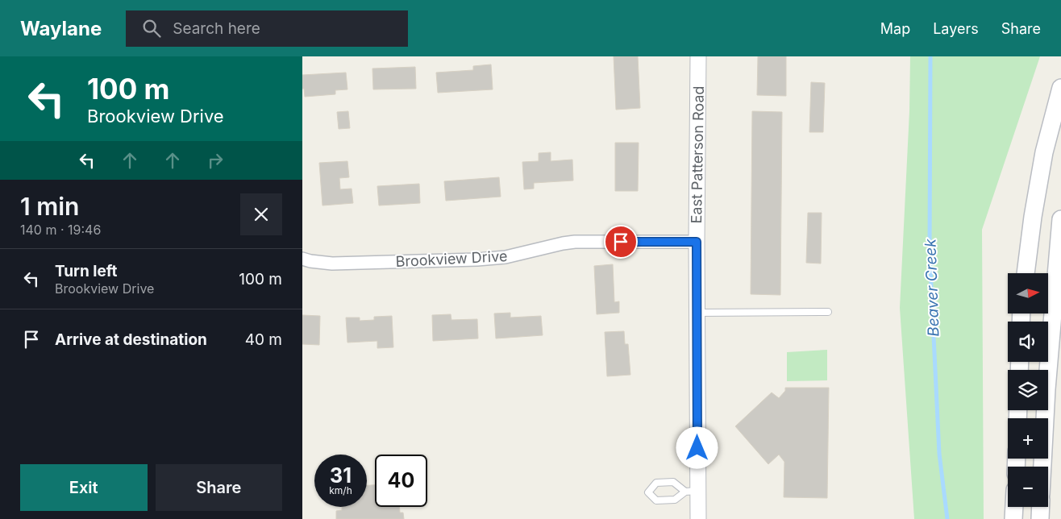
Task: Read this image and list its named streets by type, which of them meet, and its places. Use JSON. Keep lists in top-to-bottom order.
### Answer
{
  "streets": {
    "street": ["East Patterson Road", "Brookview Drive"]
  },
  "crossings": [
    ["East Patterson Road", "Brookview Drive"]
  ],
  "water": ["Beaver Creek"],
  "north": "right",
  "page": {
    "header": "Waylane",
    "search": "Search here",
    "nav": ["Map", "Layers", "Share"],
    "turn": ["100 m", "Brookview Drive"],
    "heading": ["1 min", "140 m · 19:46"],
    "list": [
      {
        "name": "Turn left",
        "note": "Brookview Drive",
        "value": "100 m"
      },
      {
        "name": "Arrive at destination",
        "value": "40 m"
      }
    ],
    "map_buttons": ["+", "−"],
    "speed": "31 km/h",
    "limit": "40",
    "buttons": ["Exit", "Share"]
  }
}
